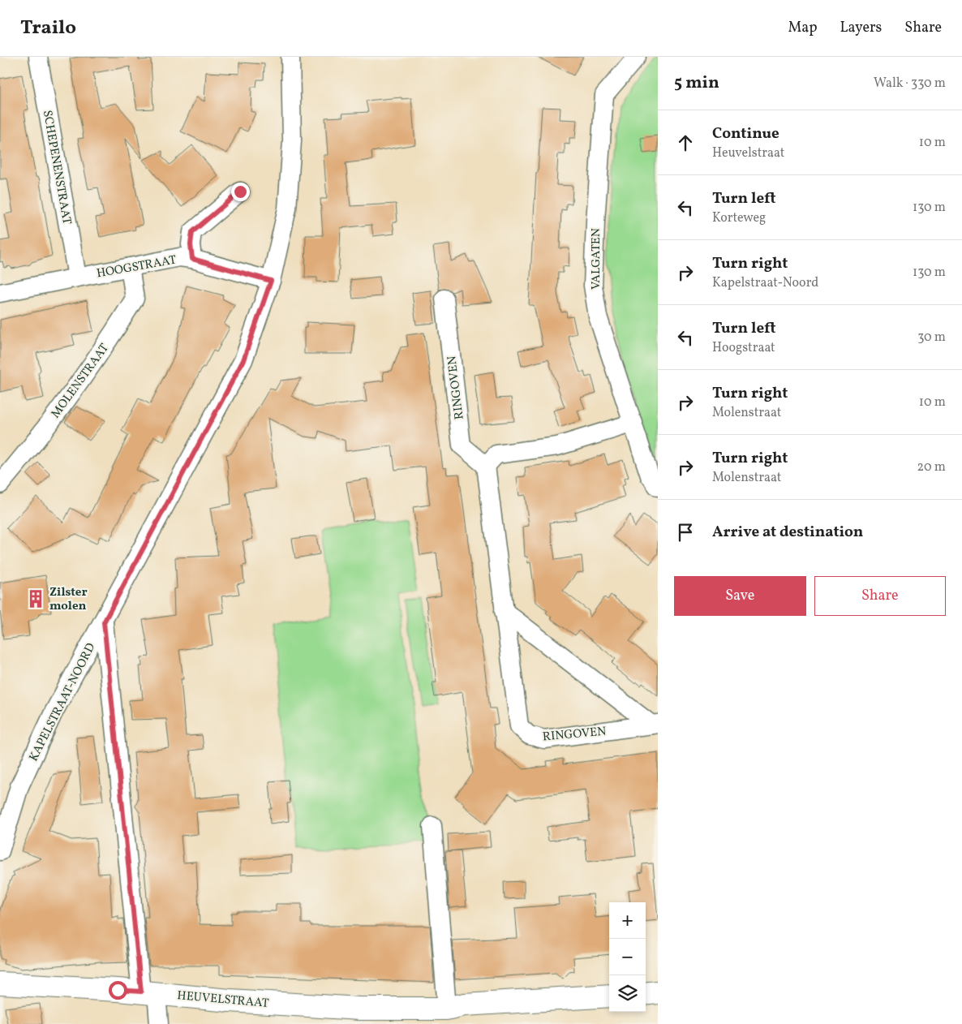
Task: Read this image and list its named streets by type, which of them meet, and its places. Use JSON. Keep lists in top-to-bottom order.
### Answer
{
  "streets": {
    "street": [
      "SCHEPENENSTRAAT",
      "VALGATEN",
      "HOOGSTRAAT",
      "MOLENSTRAAT",
      "RINGOVEN",
      "KAPELSTRAAT-NOORD",
      "HEUVELSTRAAT"
    ]
  },
  "crossings": [
    ["SCHEPENENSTRAAT", "HOOGSTRAAT"],
    ["HOOGSTRAAT", "MOLENSTRAAT"],
    ["HOOGSTRAAT", "KAPELSTRAAT-NOORD"]
  ],
  "places": {
    "building": ["Zilster molen"]
  },
  "page": {
    "header": "Trailo",
    "nav": ["Map", "Layers", "Share"],
    "heading": ["5 min", "Walk · 330 m"],
    "list": [
      ["Continue", "Heuvelstraat", "10 m"],
      ["Turn left", "Korteweg", "130 m"],
      ["Turn right", "Kapelstraat-Noord", "130 m"],
      ["Turn left", "Hoogstraat", "30 m"],
      ["Turn right", "Molenstraat", "10 m"],
      ["Turn right", "Molenstraat", "20 m"],
      "Arrive at destination"
    ],
    "buttons": ["Save", "Share"],
    "map_buttons": ["+", "−"]
  }
}
